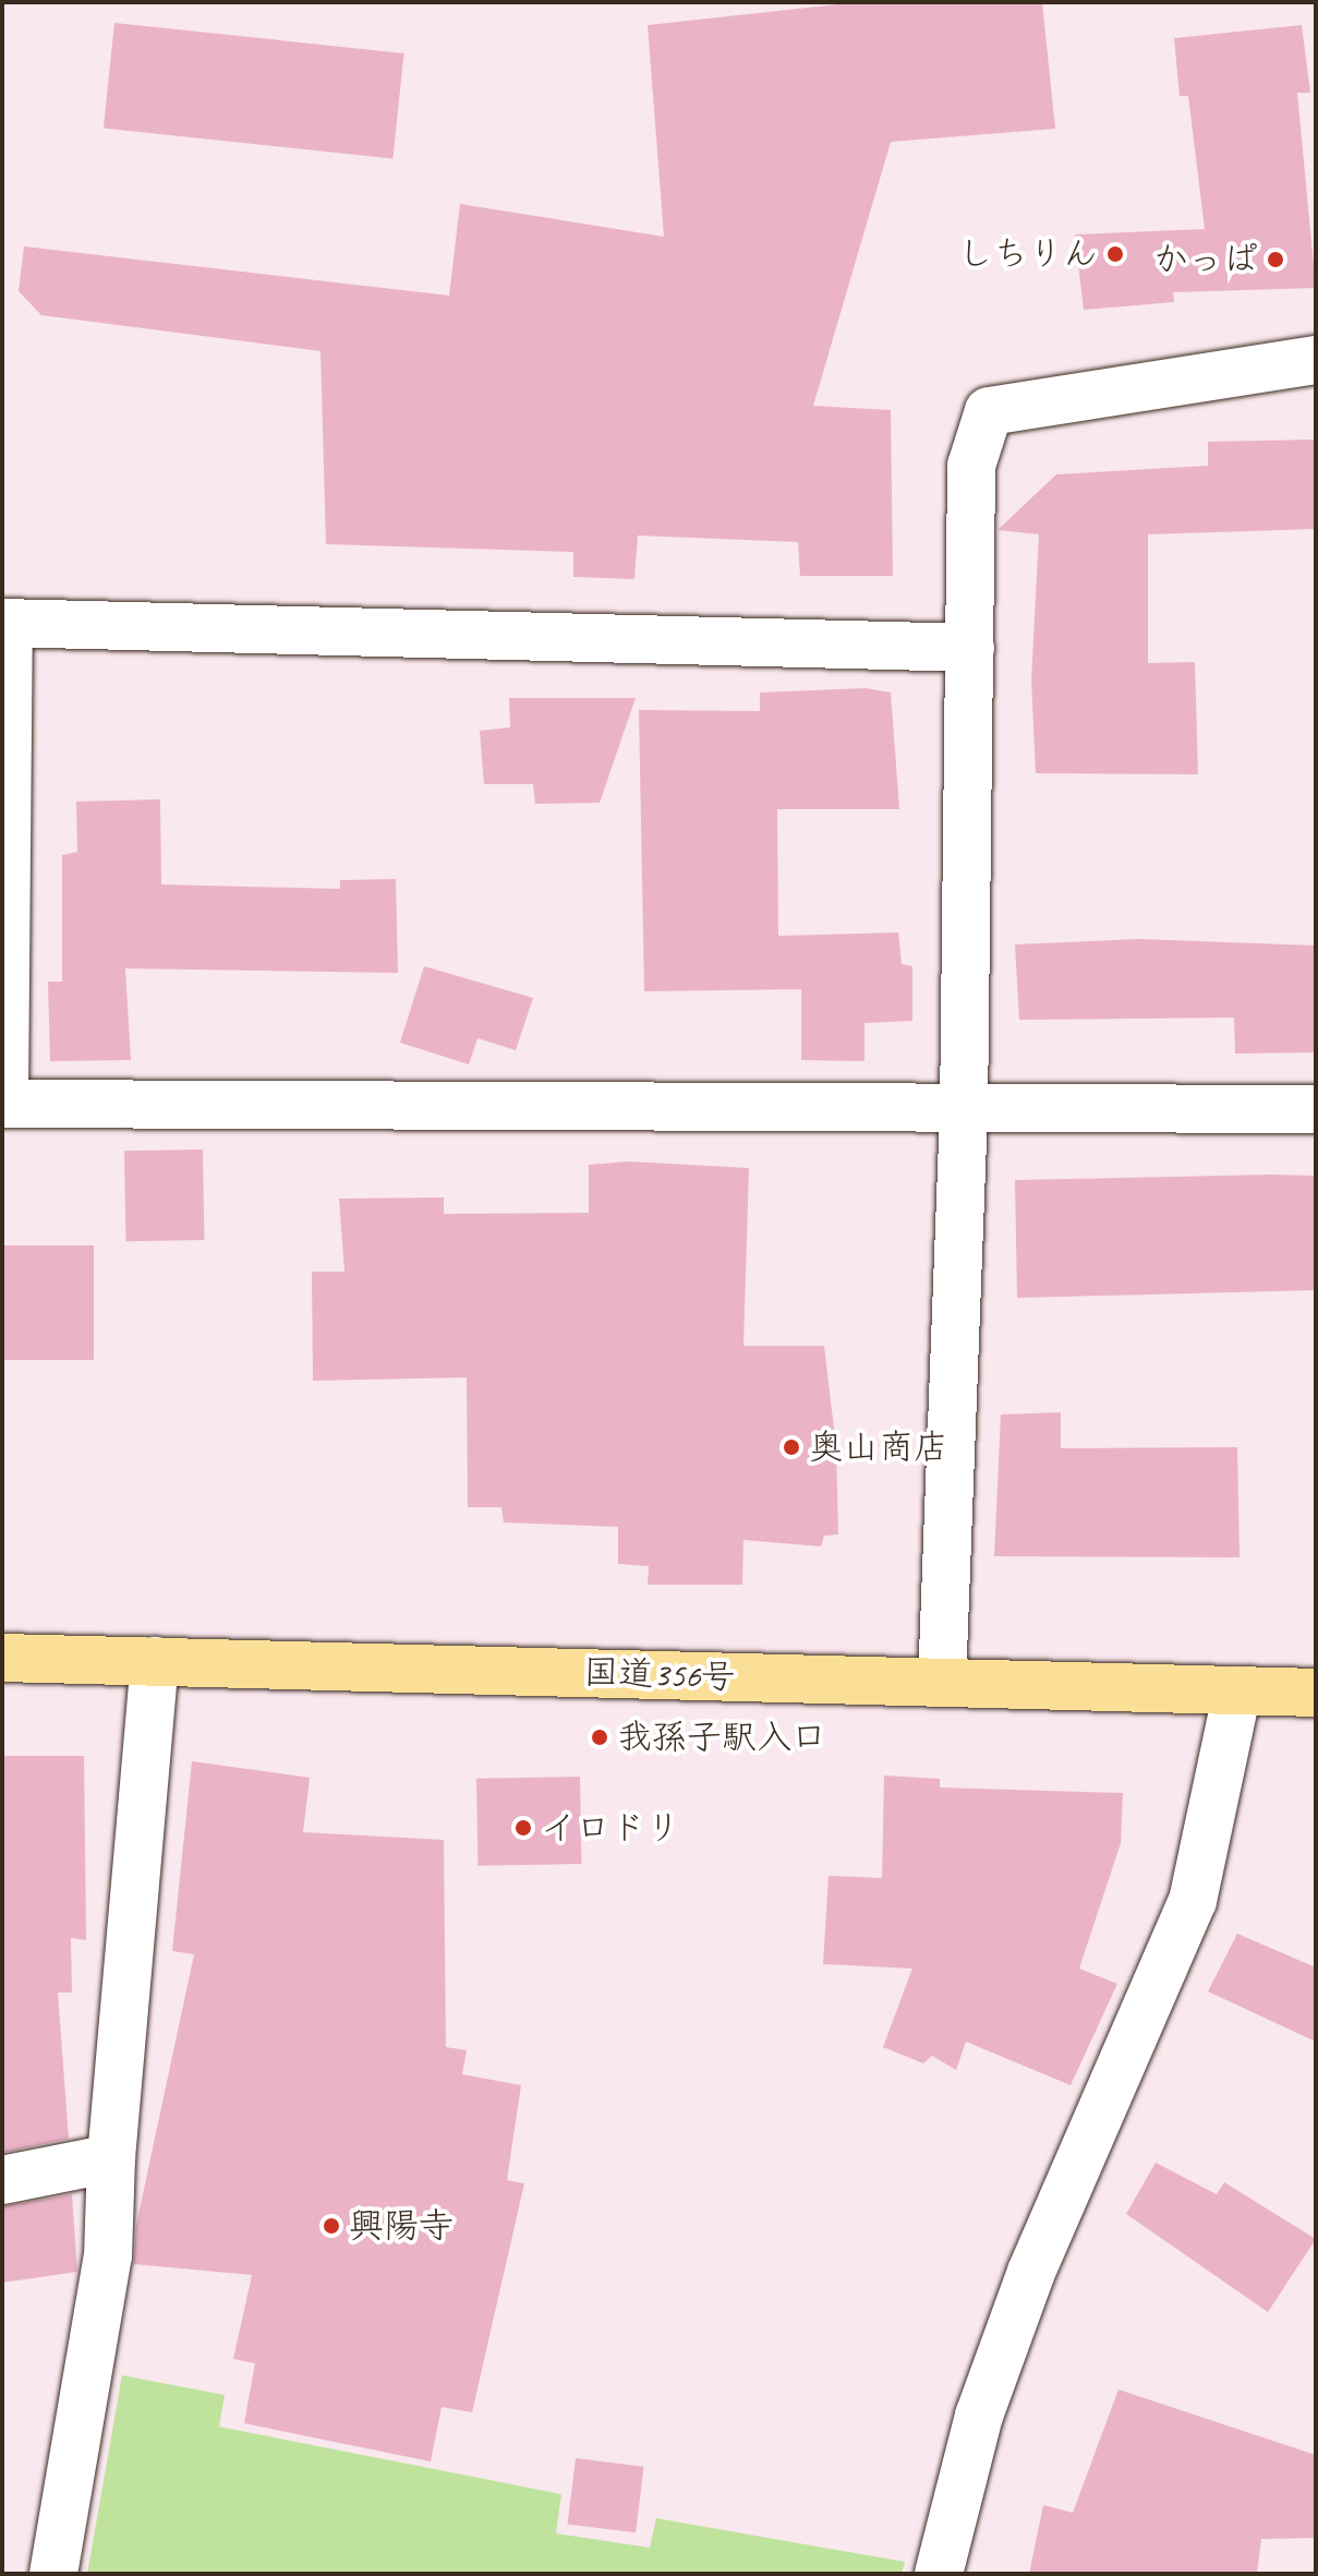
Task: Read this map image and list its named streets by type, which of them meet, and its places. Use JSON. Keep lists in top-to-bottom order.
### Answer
{
  "streets": {
    "highway": ["国道356号"]
  },
  "places": [
    "しちりん",
    "かっぱ",
    "奥山商店",
    "我孫子駅入口",
    "イロドリ",
    "興陽寺"
  ]
}
